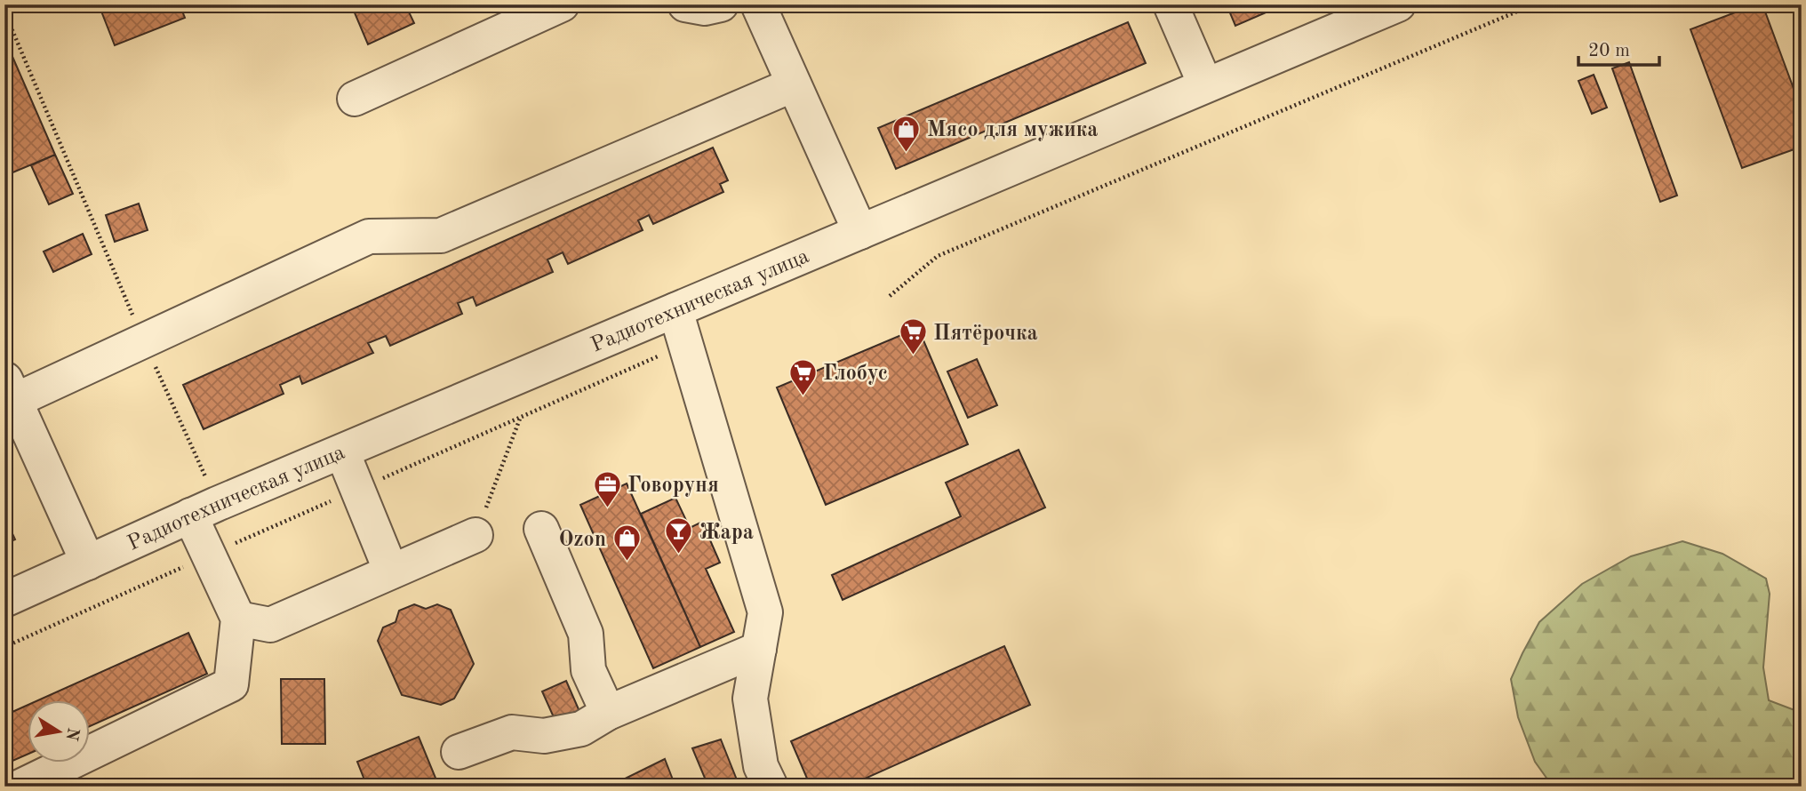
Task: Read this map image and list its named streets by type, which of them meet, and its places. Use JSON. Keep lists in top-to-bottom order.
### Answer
{
  "streets": {
    "street": ["Радиотехническая улица"]
  },
  "places": {
    "shop": ["Мясо для мужика", "Ozon"],
    "supermarket": ["Пятёрочка", "Глобус"],
    "office": ["Говоруня"],
    "bar": ["Жара"]
  },
  "scale_bar": "20 m",
  "north": "right"
}
